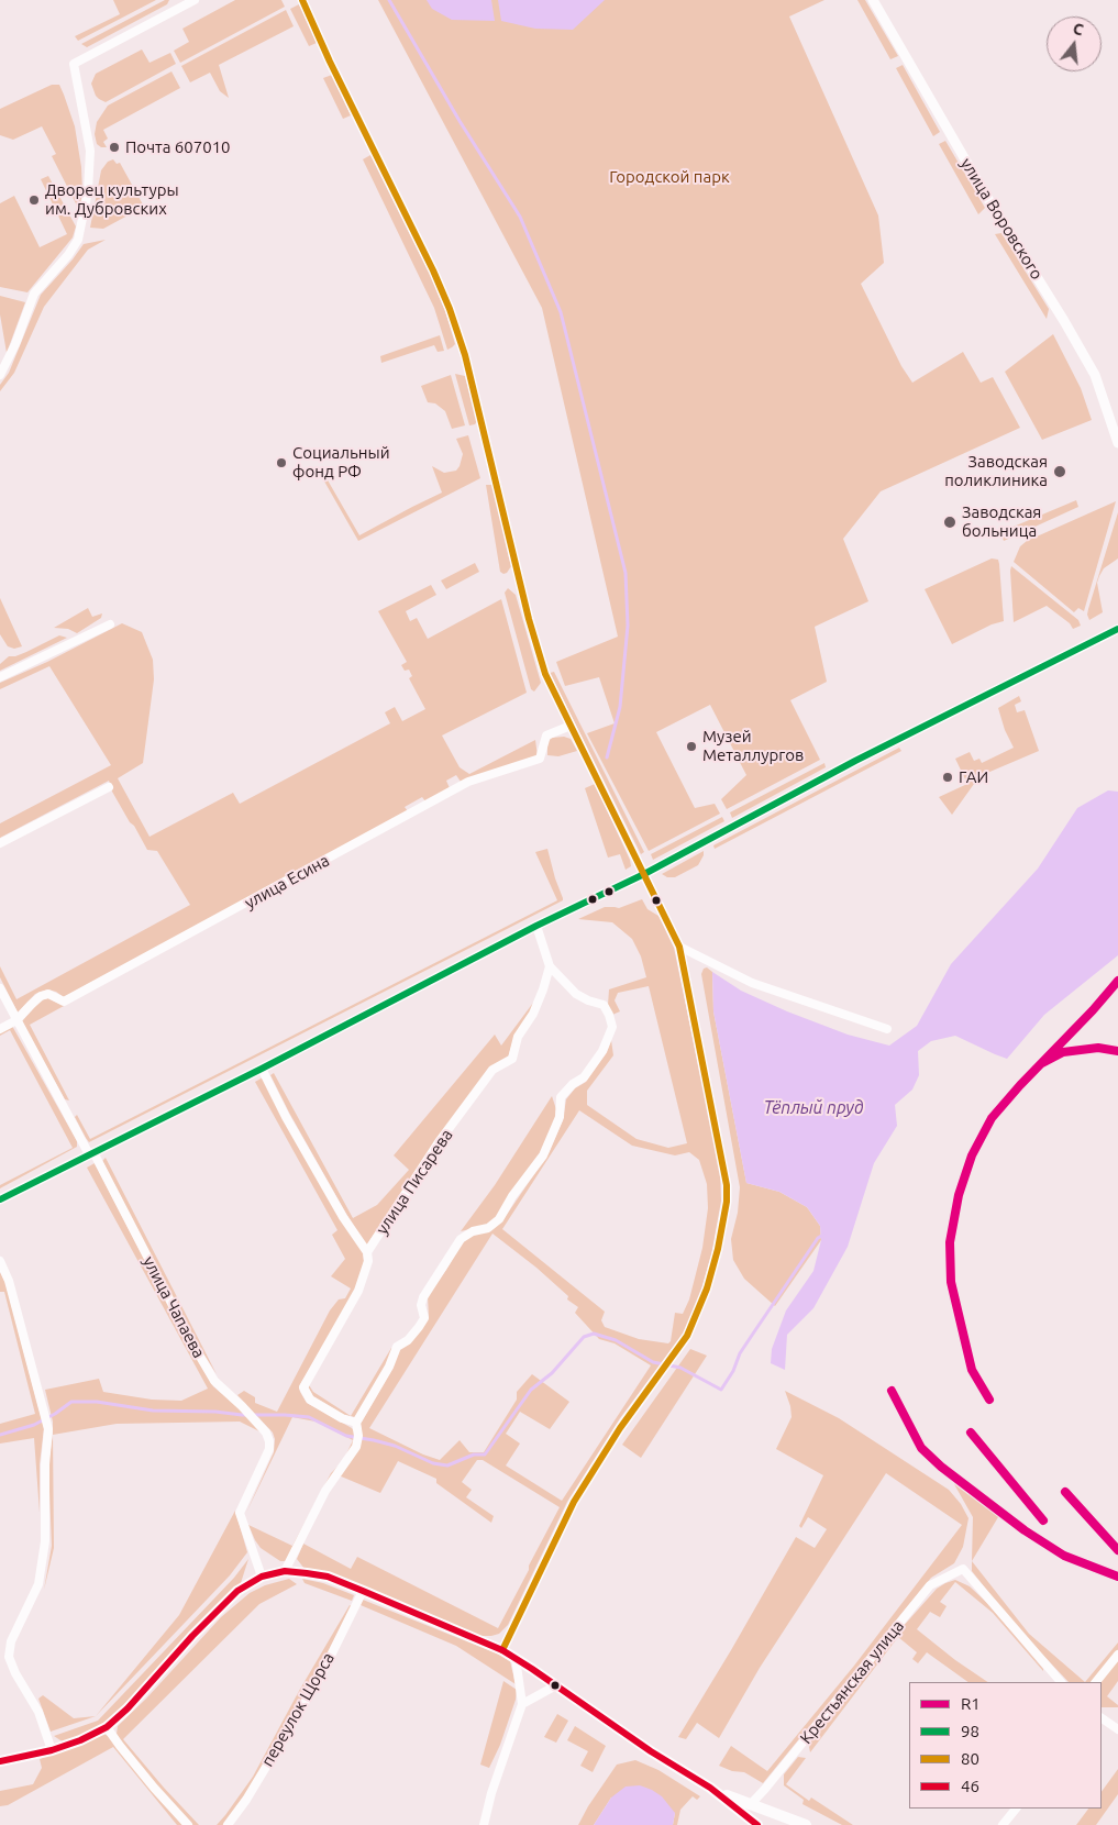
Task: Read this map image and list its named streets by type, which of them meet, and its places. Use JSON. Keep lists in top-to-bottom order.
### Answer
{
  "streets": {
    "street": [
      "улица Воровского",
      "улица Есина",
      "улица Писарева",
      "улица Чапаева",
      "Крестьянская улица",
      "переулок Щорса"
    ]
  },
  "crossings": [
    ["улица Есина", "улица Чапаева"]
  ],
  "water": ["Тёплый пруд"],
  "parks": ["Городской парк"],
  "places": [
    "Почта 607010",
    "Дворец культуры им. Дубровских",
    "Социальный фонд РФ",
    "Заводская поликлиника",
    "Заводская больница",
    "Музей Металлургов",
    "ГАИ"
  ],
  "lines": [
    "transit line 80",
    "transit line 98",
    "transit line R1",
    "transit line 46"
  ],
  "legend": [
    "R1",
    "98",
    "80",
    "46"
  ],
  "north": "top"
}
